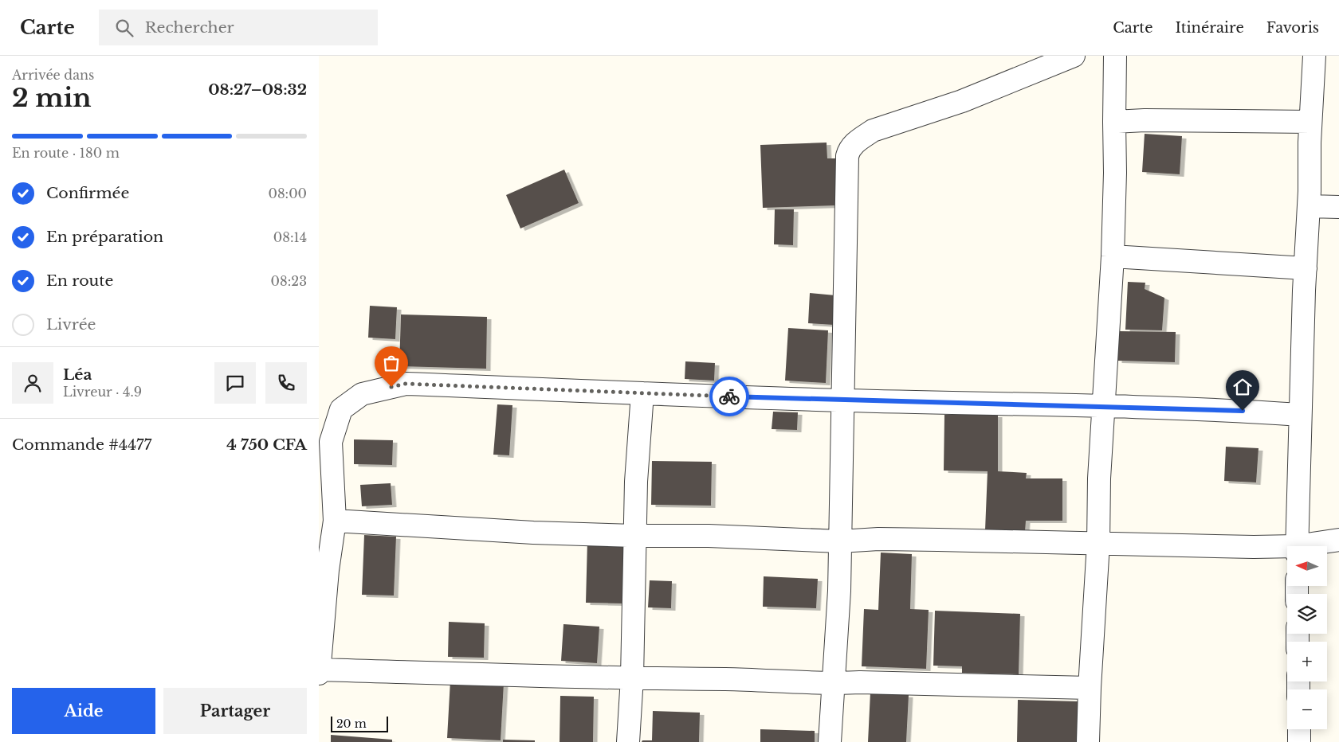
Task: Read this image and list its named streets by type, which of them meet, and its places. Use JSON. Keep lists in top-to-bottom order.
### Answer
{
  "scale_bar": "20 m",
  "north": "left",
  "page": {
    "header": "Carte",
    "search": "Rechercher",
    "nav": ["Carte", "Itinéraire", "Favoris"],
    "heading": ["2 min", "Arrivée dans", "08:27–08:32"],
    "panel": [
      "Léa",
      "Livreur · 4.9",
      "Commande #4477",
      "4 750 CFA"
    ],
    "bar": "En route · 180 m",
    "list": [
      ["Confirmée", "08:00"],
      ["En préparation", "08:14"],
      ["En route", "08:23"],
      "Livrée"
    ],
    "map_buttons": ["+", "−"],
    "buttons": ["Aide", "Partager"],
    "scale": "20 m"
  }
}
